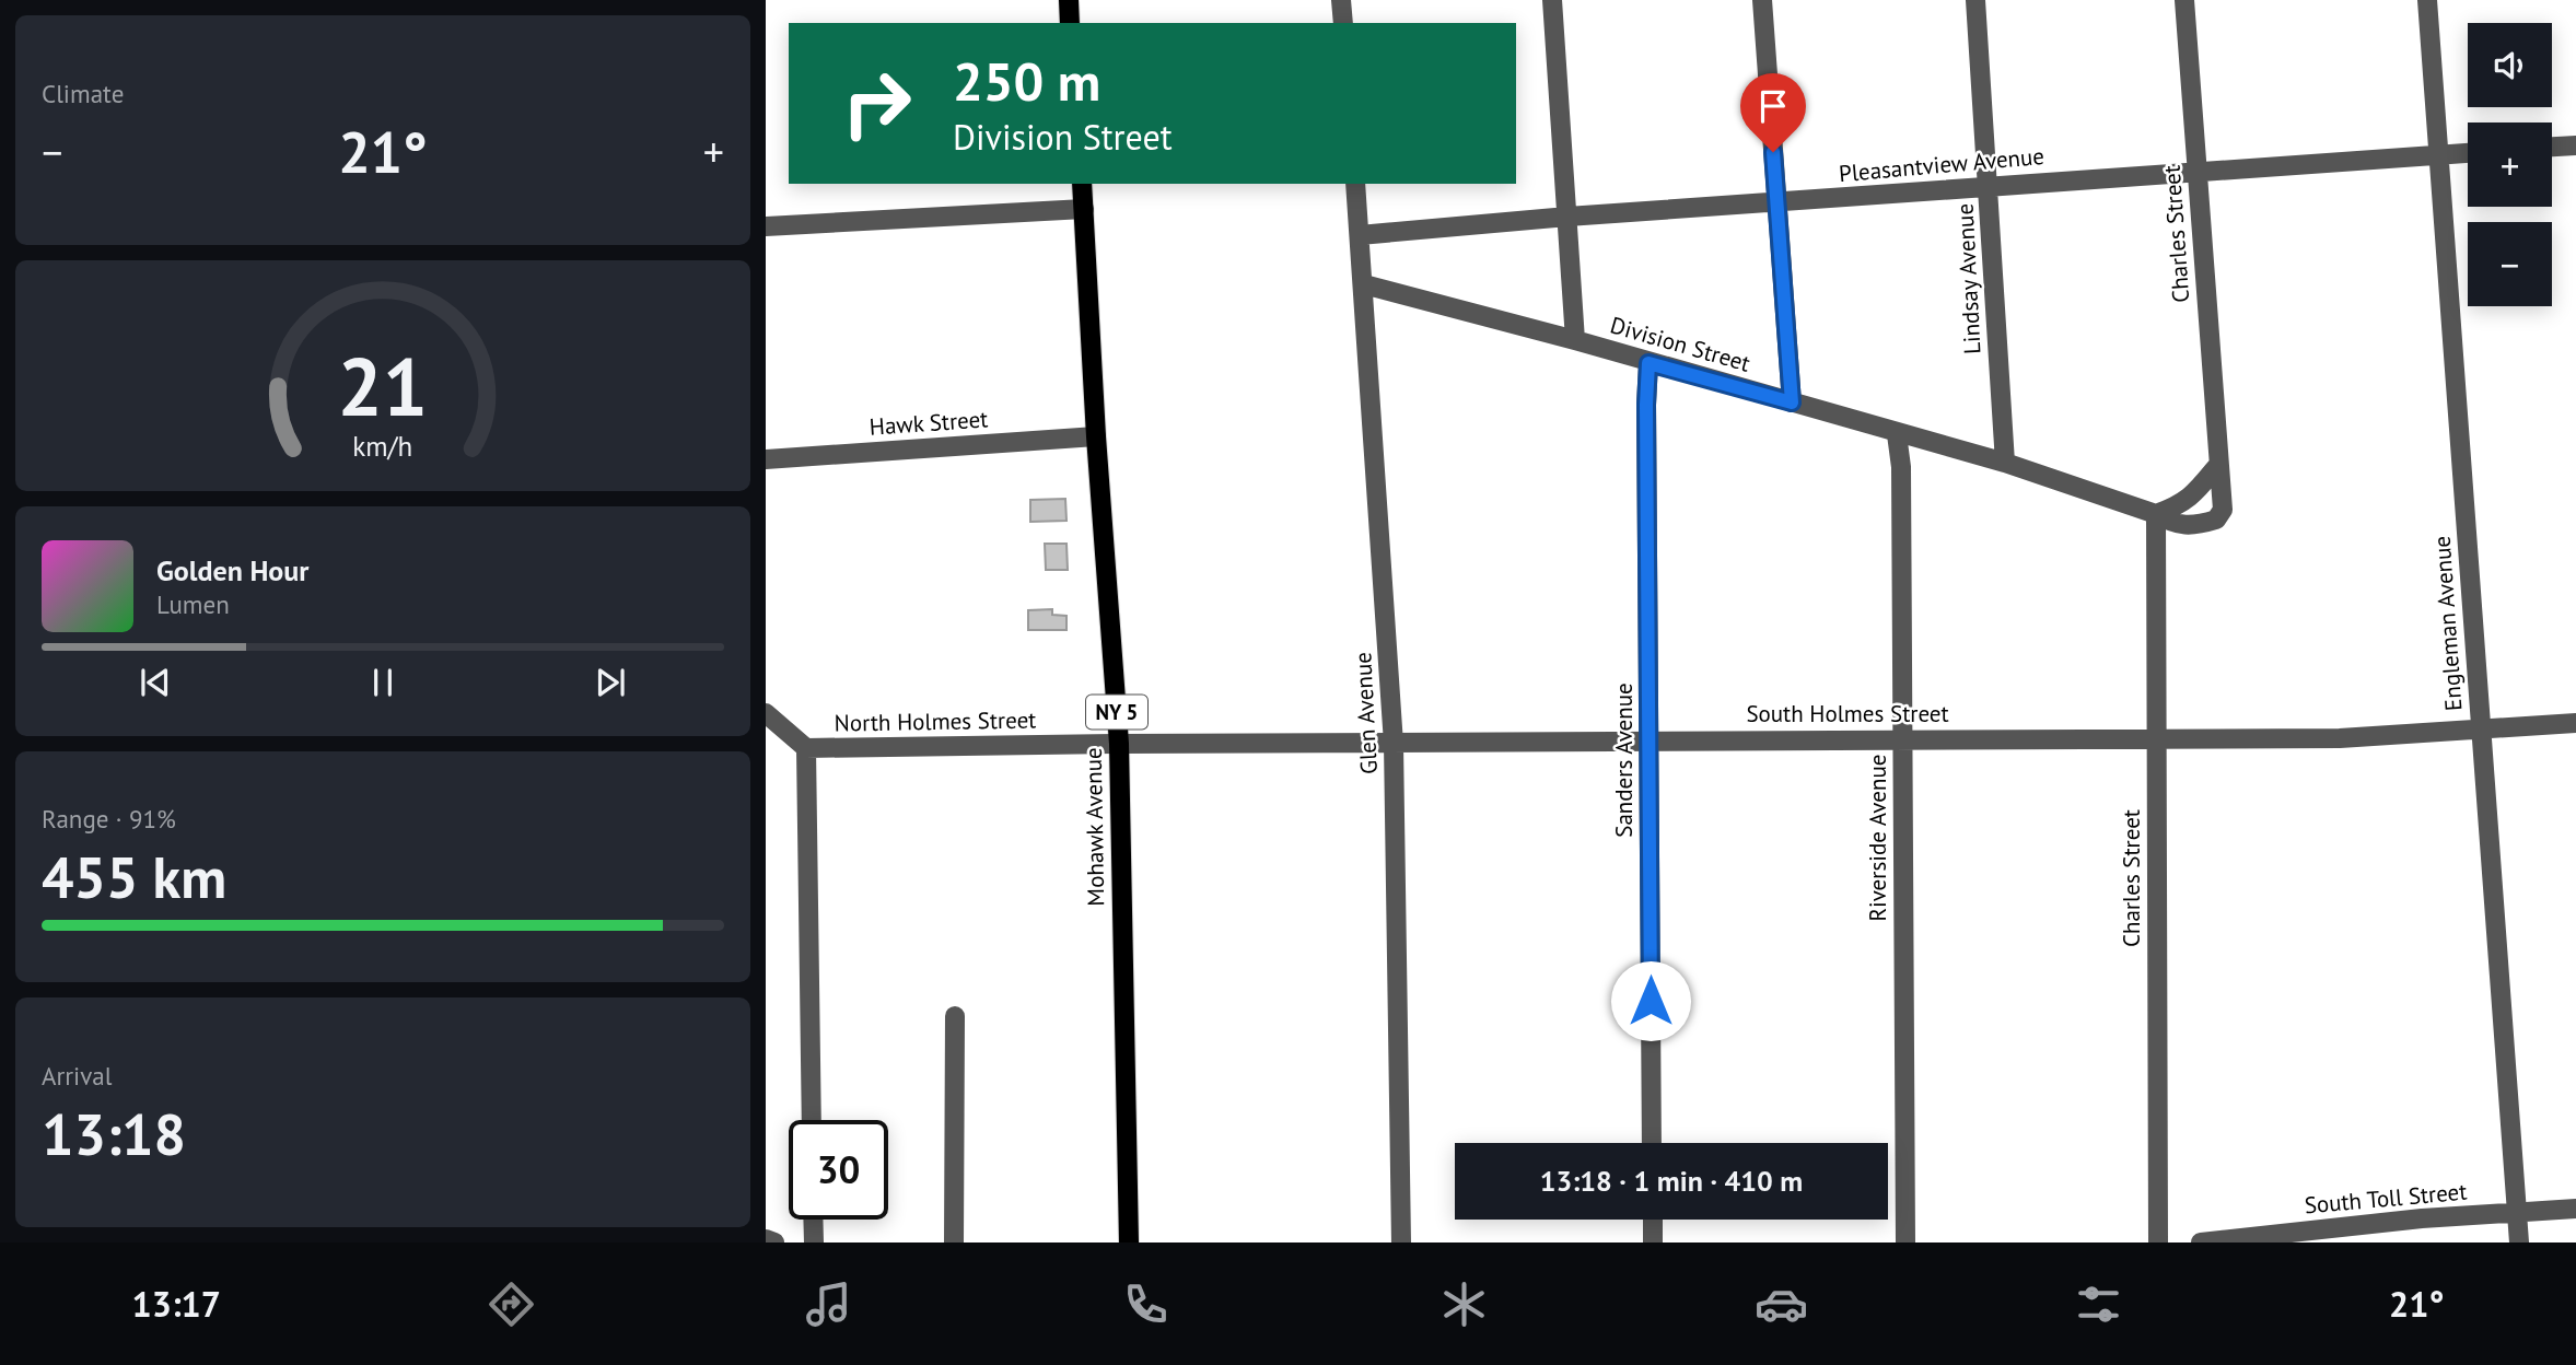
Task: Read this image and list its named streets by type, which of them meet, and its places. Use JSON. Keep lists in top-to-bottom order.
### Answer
{
  "streets": {
    "main road": ["NY 5", "Mohawk Avenue"],
    "street": [
      "Pleasantview Avenue",
      "Charles Street",
      "Lindsay Avenue",
      "Division Street",
      "Hawk Street",
      "Engleman Avenue",
      "Glen Avenue",
      "South Holmes Street",
      "North Holmes Street",
      "Sanders Avenue",
      "Riverside Avenue",
      "South Toll Street"
    ]
  },
  "crossings": [
    ["Pleasantview Avenue", "Charles Street"],
    ["Pleasantview Avenue", "Lindsay Avenue"],
    ["Pleasantview Avenue", "Engleman Avenue"],
    ["Pleasantview Avenue", "Glen Avenue"],
    ["Charles Street", "Division Street"],
    ["Charles Street", "South Holmes Street"],
    ["Lindsay Avenue", "Division Street"],
    ["Division Street", "Glen Avenue"],
    ["Division Street", "Sanders Avenue"],
    ["Division Street", "Riverside Avenue"],
    ["Hawk Street", "Mohawk Avenue"],
    ["Engleman Avenue", "South Holmes Street"],
    ["Engleman Avenue", "South Toll Street"],
    ["Glen Avenue", "South Holmes Street"],
    ["South Holmes Street", "North Holmes Street"],
    ["South Holmes Street", "Sanders Avenue"],
    ["South Holmes Street", "Mohawk Avenue"],
    ["South Holmes Street", "Riverside Avenue"],
    ["North Holmes Street", "Mohawk Avenue"]
  ],
  "page": {
    "tile": [
      "Climate",
      ["Range · 91%", "455 km"],
      ["Arrival", "13:18"]
    ],
    "map_buttons": ["+", "−"],
    "turn": ["250 m", "Division Street"],
    "heat": ["−", "21°", "+"],
    "song": ["Golden Hour", "Lumen"],
    "limit": "30",
    "trip": "13:18 · 1 min · 410 m",
    "tabs": ["13:17", "21°"],
    "gauge": ["21", "km/h"]
  }
}
